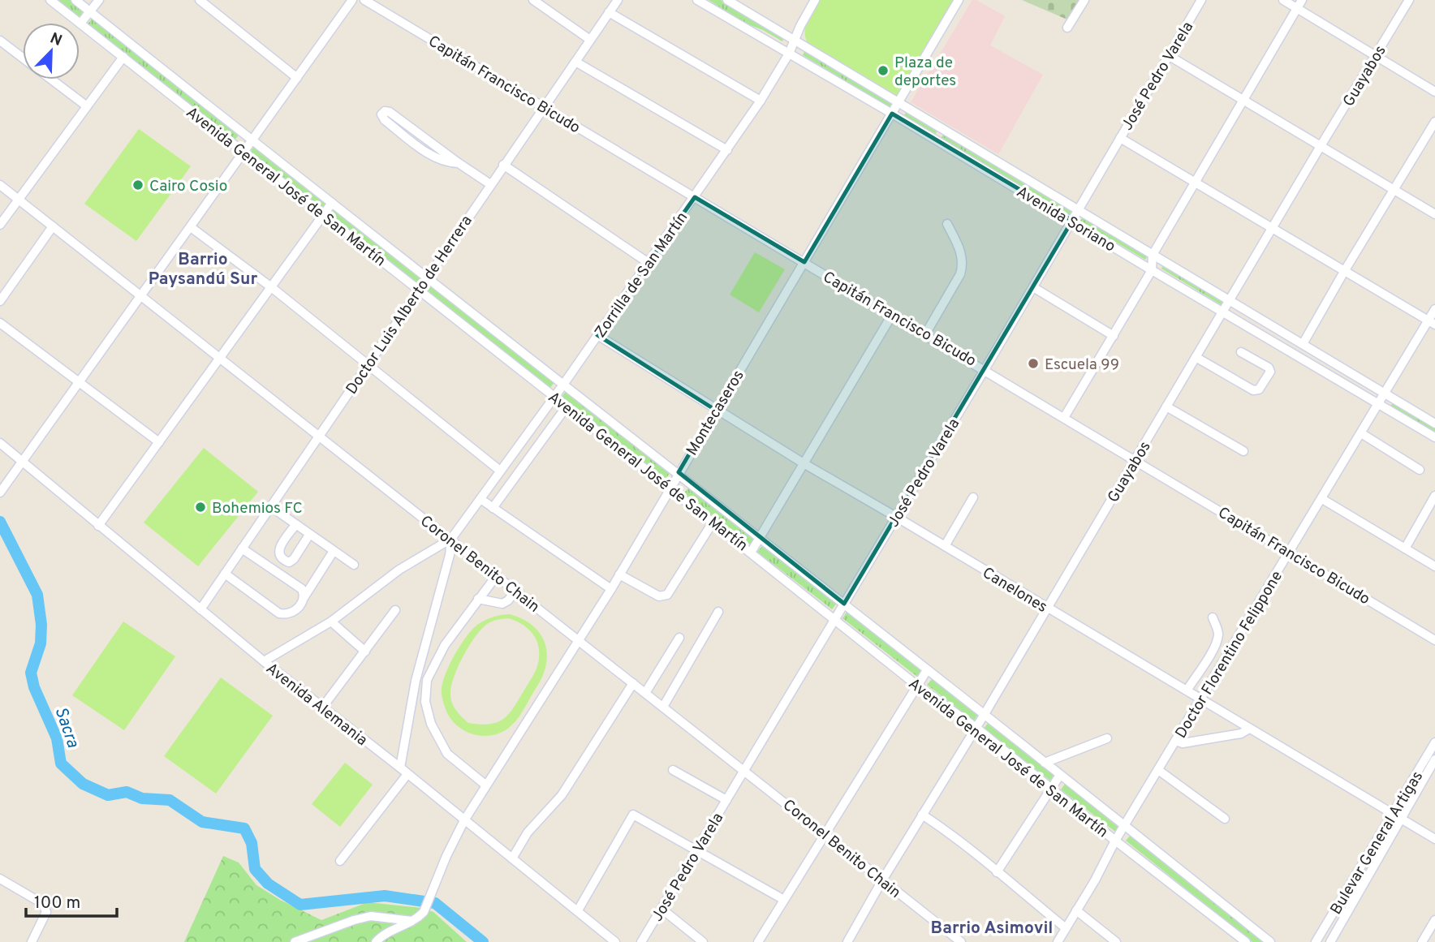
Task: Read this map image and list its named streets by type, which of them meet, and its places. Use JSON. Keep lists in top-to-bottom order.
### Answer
{
  "streets": {
    "street": [
      "José Pedro Varela",
      "Guayabos",
      "Capitán Francisco Bicudo",
      "Avenida General José de San Martín",
      "Avenida Soriano",
      "Zorrilla de San Martín",
      "Doctor Luis Alberto de Herrera",
      "Montecaseros",
      "Coronel Benito Chain",
      "Canelones",
      "Doctor Florentino Felippone",
      "Avenida Alemania",
      "Bulevar General Artigas"
    ]
  },
  "crossings": [
    ["José Pedro Varela", "Capitán Francisco Bicudo"],
    ["José Pedro Varela", "Avenida General José de San Martín"],
    ["José Pedro Varela", "Avenida Soriano"],
    ["José Pedro Varela", "Coronel Benito Chain"],
    ["José Pedro Varela", "Canelones"],
    ["Guayabos", "Capitán Francisco Bicudo"],
    ["Guayabos", "Avenida General José de San Martín"],
    ["Guayabos", "Avenida Soriano"],
    ["Guayabos", "Coronel Benito Chain"],
    ["Guayabos", "Canelones"],
    ["Capitán Francisco Bicudo", "Zorrilla de San Martín"],
    ["Capitán Francisco Bicudo", "Doctor Luis Alberto de Herrera"],
    ["Capitán Francisco Bicudo", "Montecaseros"],
    ["Capitán Francisco Bicudo", "Doctor Florentino Felippone"],
    ["Avenida General José de San Martín", "Zorrilla de San Martín"],
    ["Avenida General José de San Martín", "Doctor Luis Alberto de Herrera"],
    ["Avenida General José de San Martín", "Montecaseros"],
    ["Avenida General José de San Martín", "Doctor Florentino Felippone"],
    ["Avenida Soriano", "Zorrilla de San Martín"],
    ["Avenida Soriano", "Montecaseros"],
    ["Avenida Soriano", "Doctor Florentino Felippone"],
    ["Zorrilla de San Martín", "Coronel Benito Chain"],
    ["Zorrilla de San Martín", "Canelones"],
    ["Zorrilla de San Martín", "Avenida Alemania"],
    ["Doctor Luis Alberto de Herrera", "Coronel Benito Chain"],
    ["Doctor Luis Alberto de Herrera", "Avenida Alemania"],
    ["Montecaseros", "Coronel Benito Chain"],
    ["Montecaseros", "Canelones"],
    ["Montecaseros", "Avenida Alemania"],
    ["Canelones", "Doctor Florentino Felippone"],
    ["Canelones", "Bulevar General Artigas"]
  ],
  "districts": ["Barrio Paysandú Sur", "Barrio Asimovil"],
  "water": ["Sacra"],
  "places": [
    "Plaza de deportes",
    "Cairo Cosio",
    "Escuela 99",
    "Bohemios FC"
  ],
  "scale_bar": "100 m",
  "north": "top right"
}
